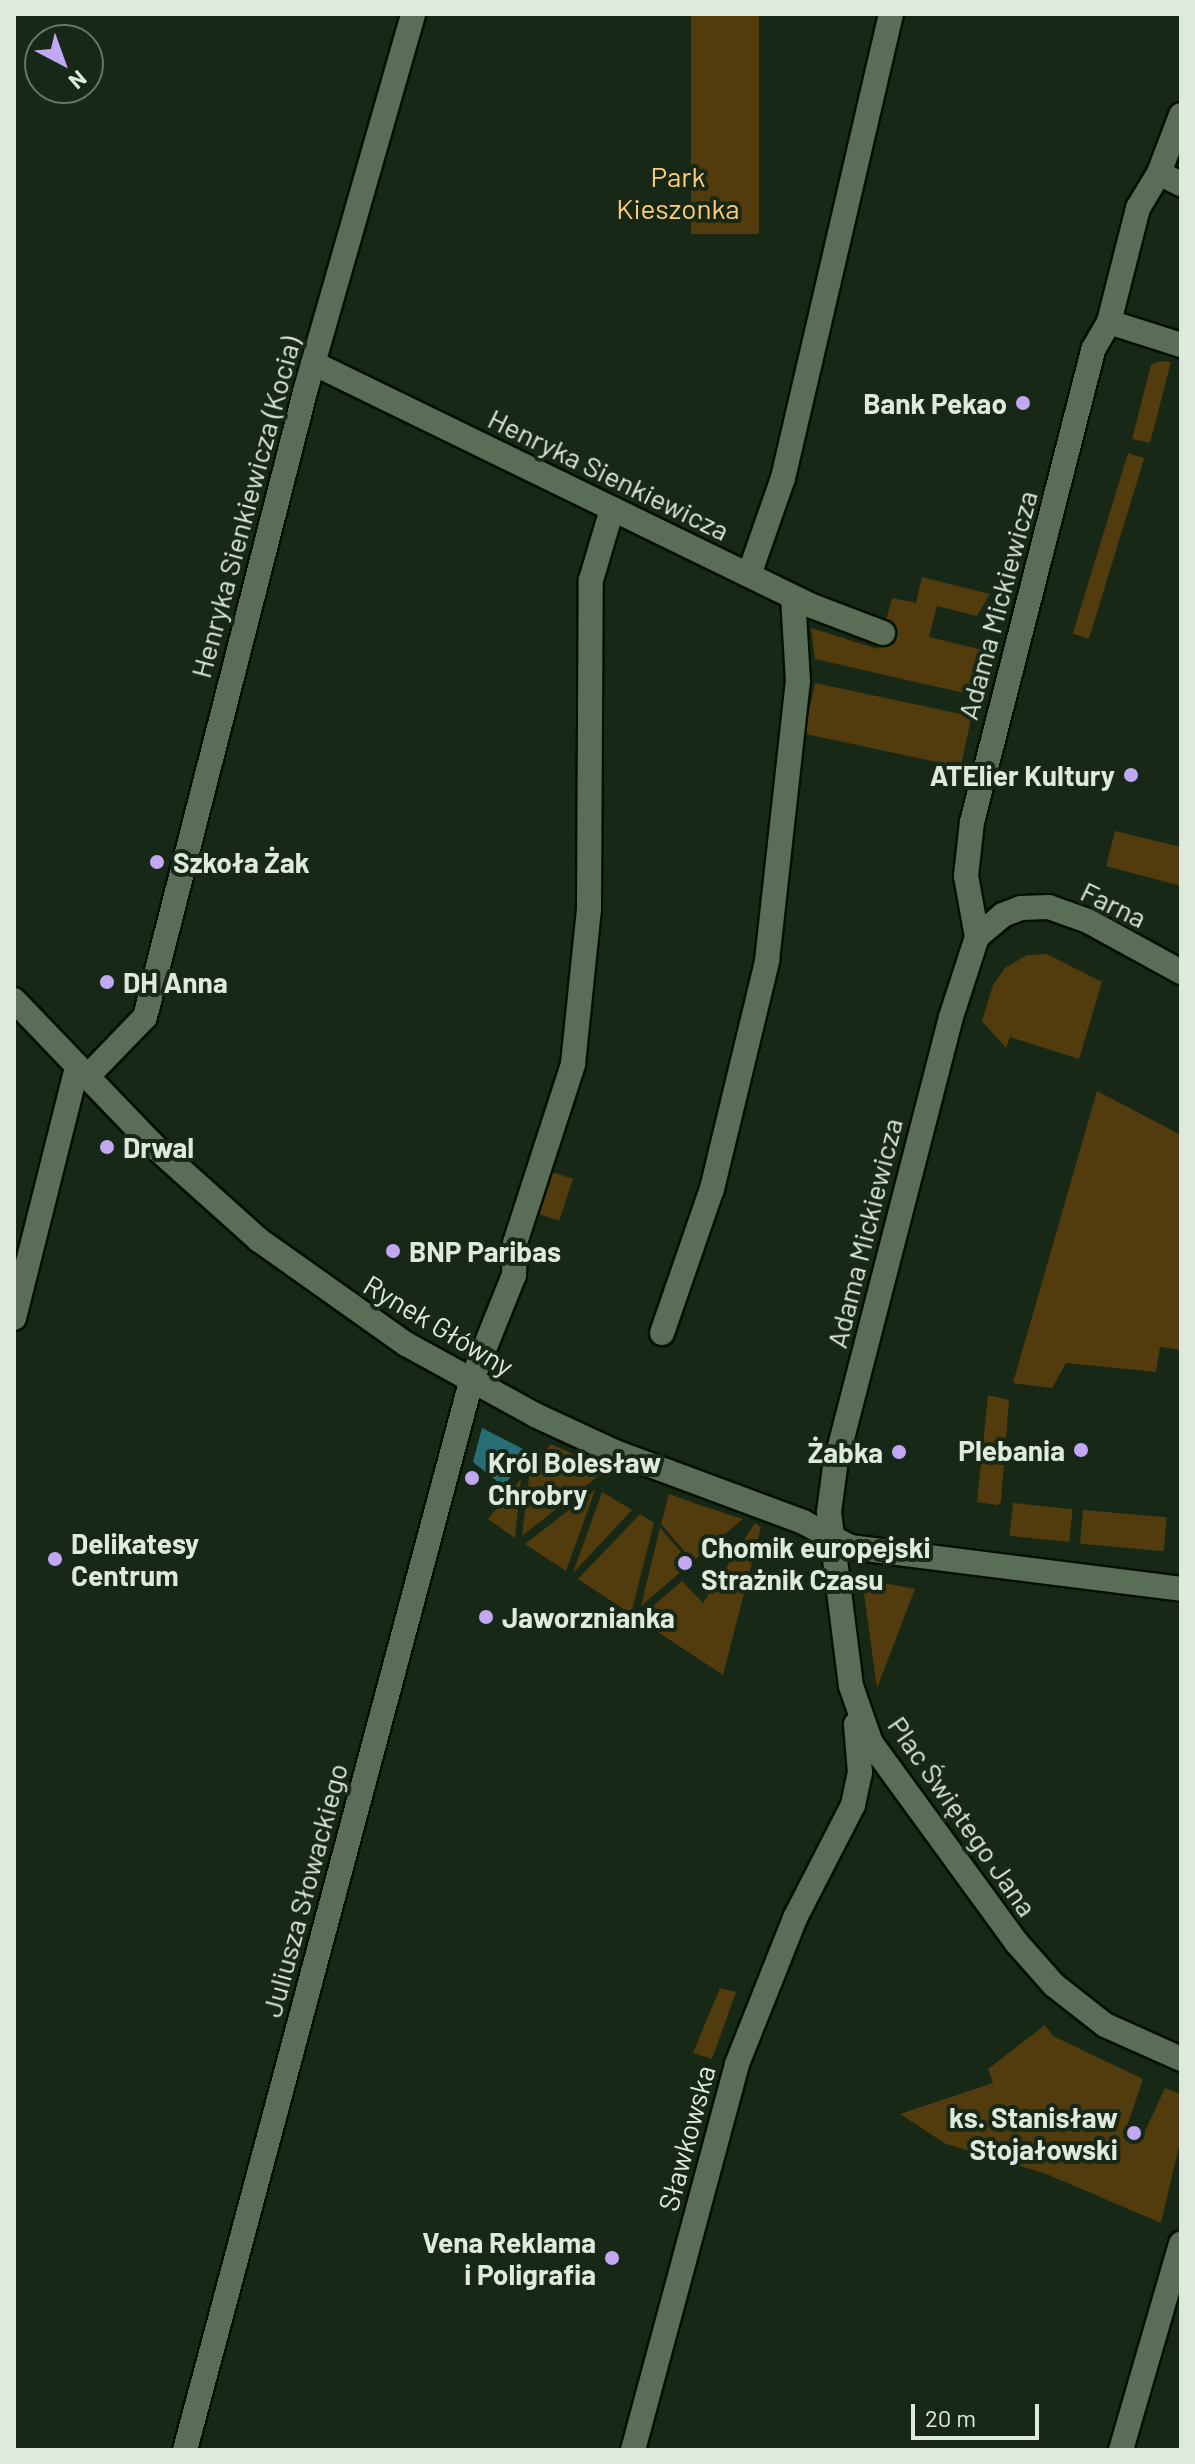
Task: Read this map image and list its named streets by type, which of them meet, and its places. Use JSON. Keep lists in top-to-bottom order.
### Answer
{
  "streets": {
    "street": [
      "Henryka Sienkiewicza",
      "Henryka Sienkiewicza (Kocia)",
      "Adama Mickiewicza",
      "Farna",
      "Rynek Główny",
      "Plac Świętego Jana",
      "Juliusza Słowackiego",
      "Sławkowska"
    ]
  },
  "crossings": [
    ["Henryka Sienkiewicza", "Henryka Sienkiewicza (Kocia)"],
    ["Henryka Sienkiewicza", "Juliusza Słowackiego"],
    ["Henryka Sienkiewicza (Kocia)", "Rynek Główny"],
    ["Adama Mickiewicza", "Farna"],
    ["Adama Mickiewicza", "Rynek Główny"],
    ["Adama Mickiewicza", "Plac Świętego Jana"],
    ["Rynek Główny", "Plac Świętego Jana"],
    ["Rynek Główny", "Juliusza Słowackiego"],
    ["Plac Świętego Jana", "Sławkowska"]
  ],
  "parks": ["Park Kieszonka"],
  "places": [
    "Bank Pekao",
    "ATElier Kultury",
    "Szkoła Żak",
    "DH Anna",
    "Drwal",
    "BNP Paribas",
    "Plebania",
    "Żabka",
    "Król Bolesław Chrobry",
    "Delikatesy Centrum",
    "Chomik europejski Strażnik Czasu",
    "Jaworznianka",
    "ks. Stanisław Stojałowski",
    "Vena Reklama i Poligrafia"
  ],
  "scale_bar": "20 m",
  "north": "bottom right"
}
